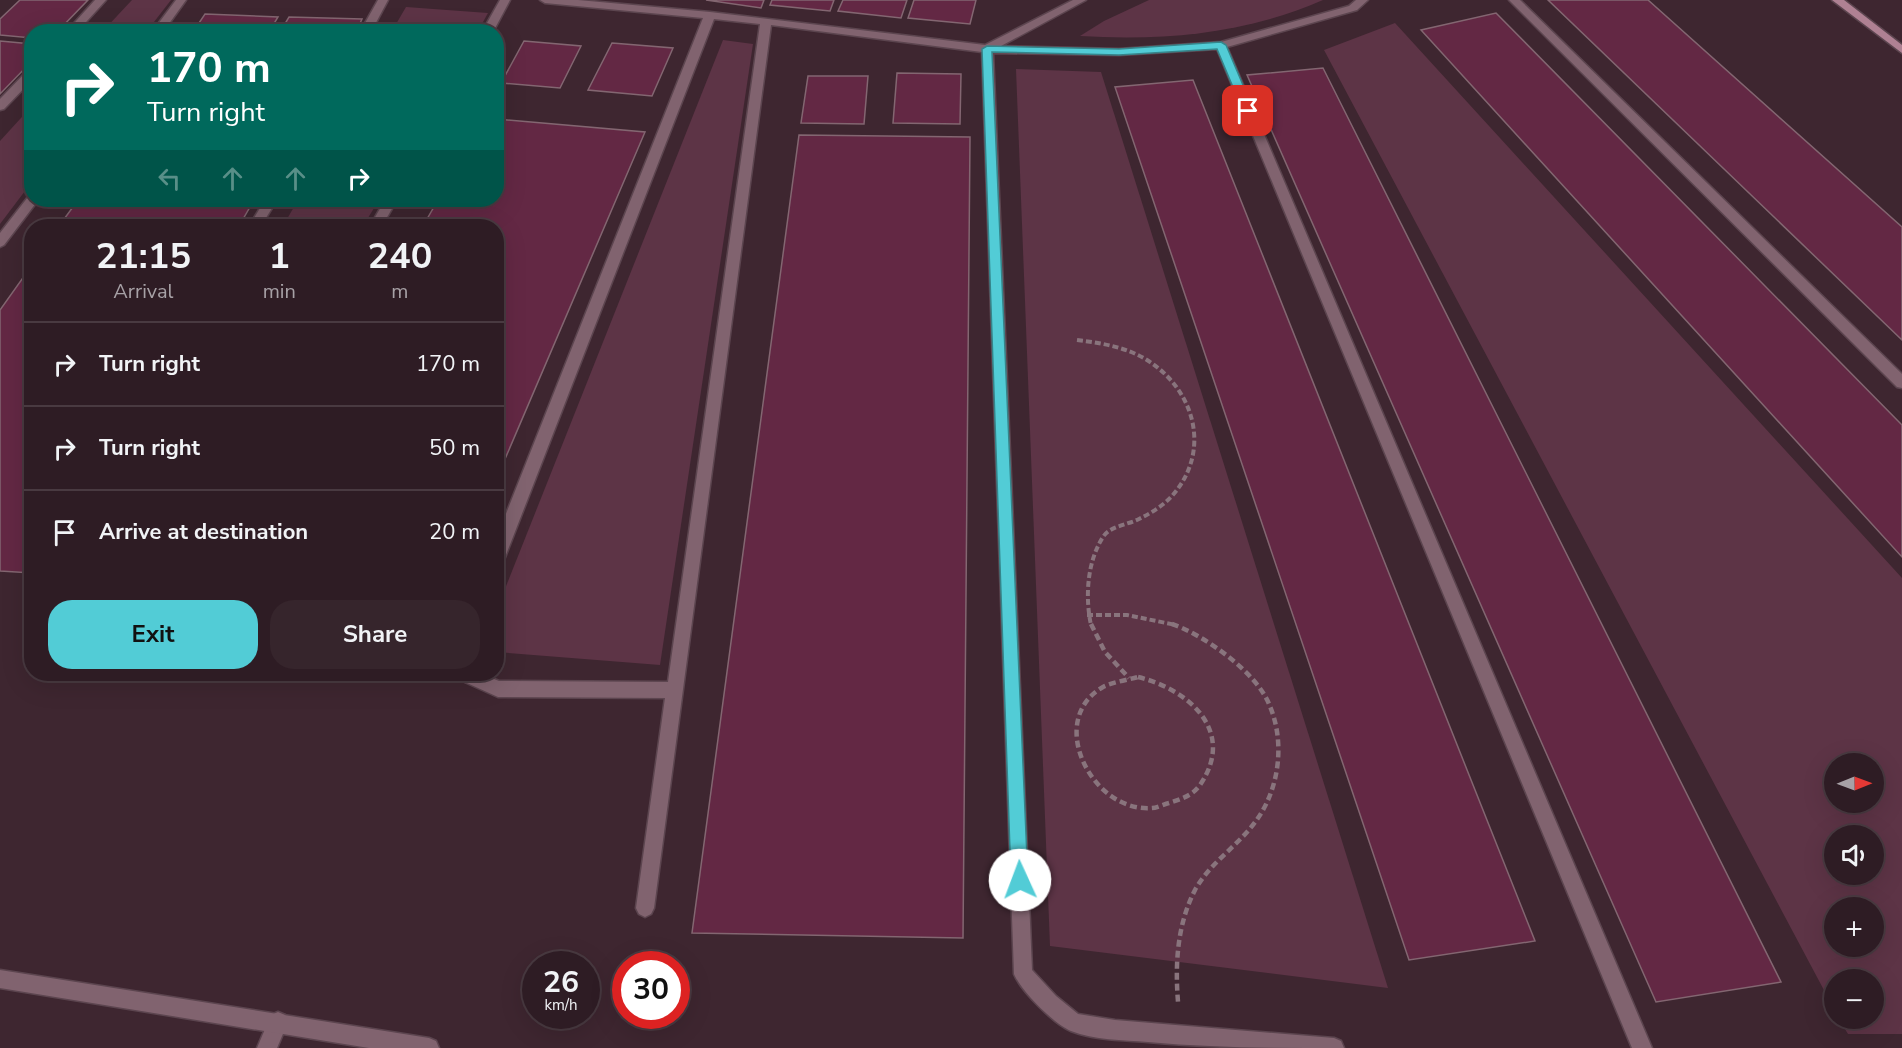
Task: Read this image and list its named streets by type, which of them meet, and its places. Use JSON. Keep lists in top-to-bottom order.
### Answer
{
  "north": "right",
  "page": {
    "turn": ["170 m", "Turn right"],
    "eta": [
      "21:15",
      "Arrival",
      "1",
      "min",
      "240",
      "m"
    ],
    "list": [
      {
        "name": "Turn right",
        "value": "170 m"
      },
      {
        "name": "Turn right",
        "value": "50 m"
      },
      {
        "name": "Arrive at destination",
        "value": "20 m"
      }
    ],
    "buttons": ["Exit", "Share"],
    "map_buttons": ["+", "−"],
    "speed": "26 km/h",
    "limit": "30"
  }
}
